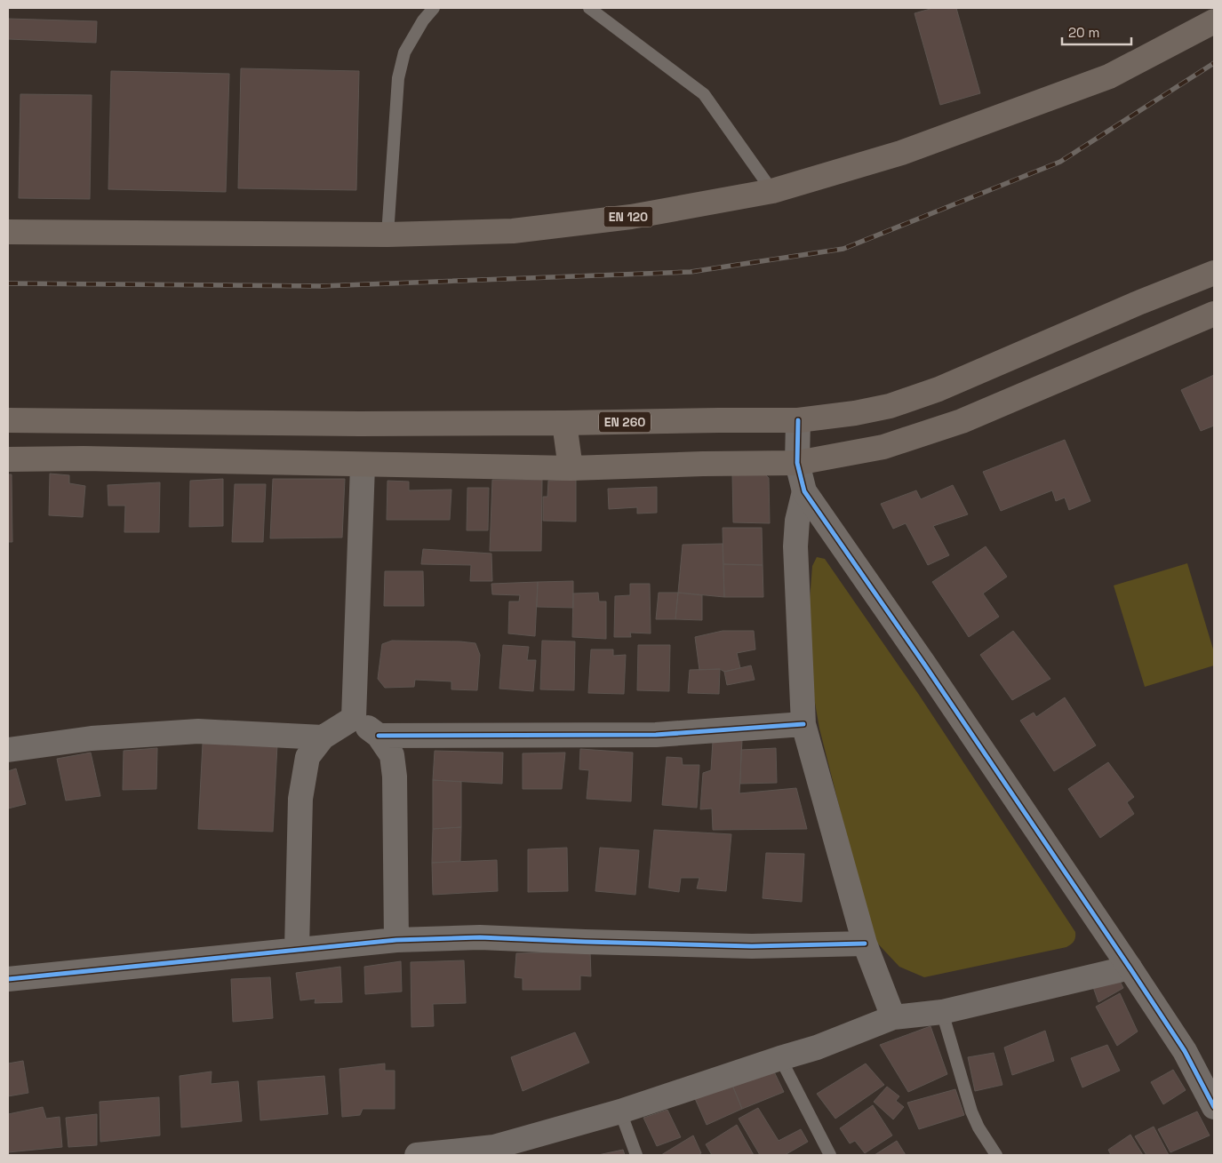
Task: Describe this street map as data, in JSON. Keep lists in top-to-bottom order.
{
  "streets": {
    "main road": ["EN 120", "EN 260"]
  },
  "scale_bar": "20 m"
}
